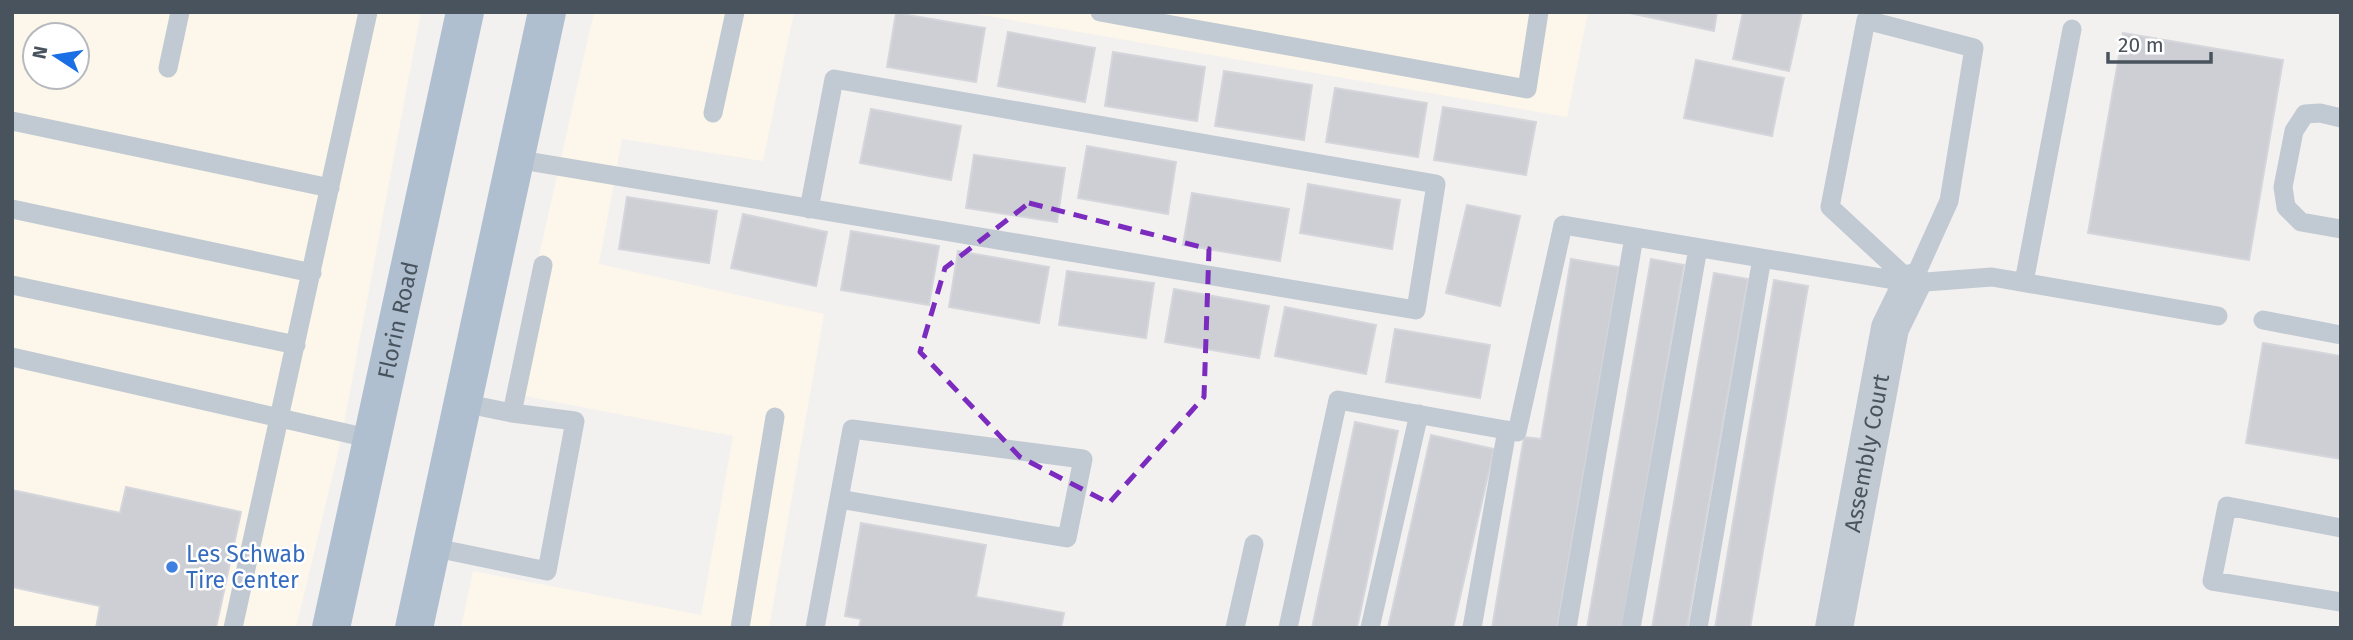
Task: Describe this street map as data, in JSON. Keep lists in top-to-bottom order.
{
  "streets": {
    "main road": ["Florin Road"],
    "street": ["Assembly Court"]
  },
  "places": ["Les Schwab Tire Center"],
  "scale_bar": "20 m",
  "north": "left"
}
